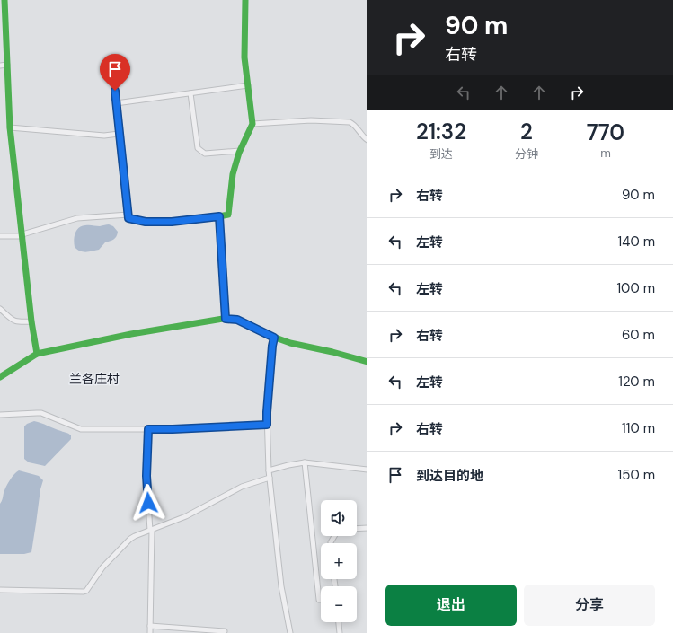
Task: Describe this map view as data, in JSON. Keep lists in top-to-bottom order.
{
  "districts": ["兰各庄村"],
  "page": {
    "turn": ["90 m", "右转"],
    "eta": [
      "21:32",
      "到达",
      "2",
      "分钟",
      "770",
      "m"
    ],
    "list": [
      {
        "name": "右转",
        "value": "90 m"
      },
      {
        "name": "左转",
        "value": "140 m"
      },
      {
        "name": "左转",
        "value": "100 m"
      },
      {
        "name": "右转",
        "value": "60 m"
      },
      {
        "name": "左转",
        "value": "120 m"
      },
      {
        "name": "右转",
        "value": "110 m"
      },
      {
        "name": "到达目的地",
        "value": "150 m"
      }
    ],
    "map_buttons": ["+", "−"],
    "buttons": ["退出", "分享"]
  }
}
